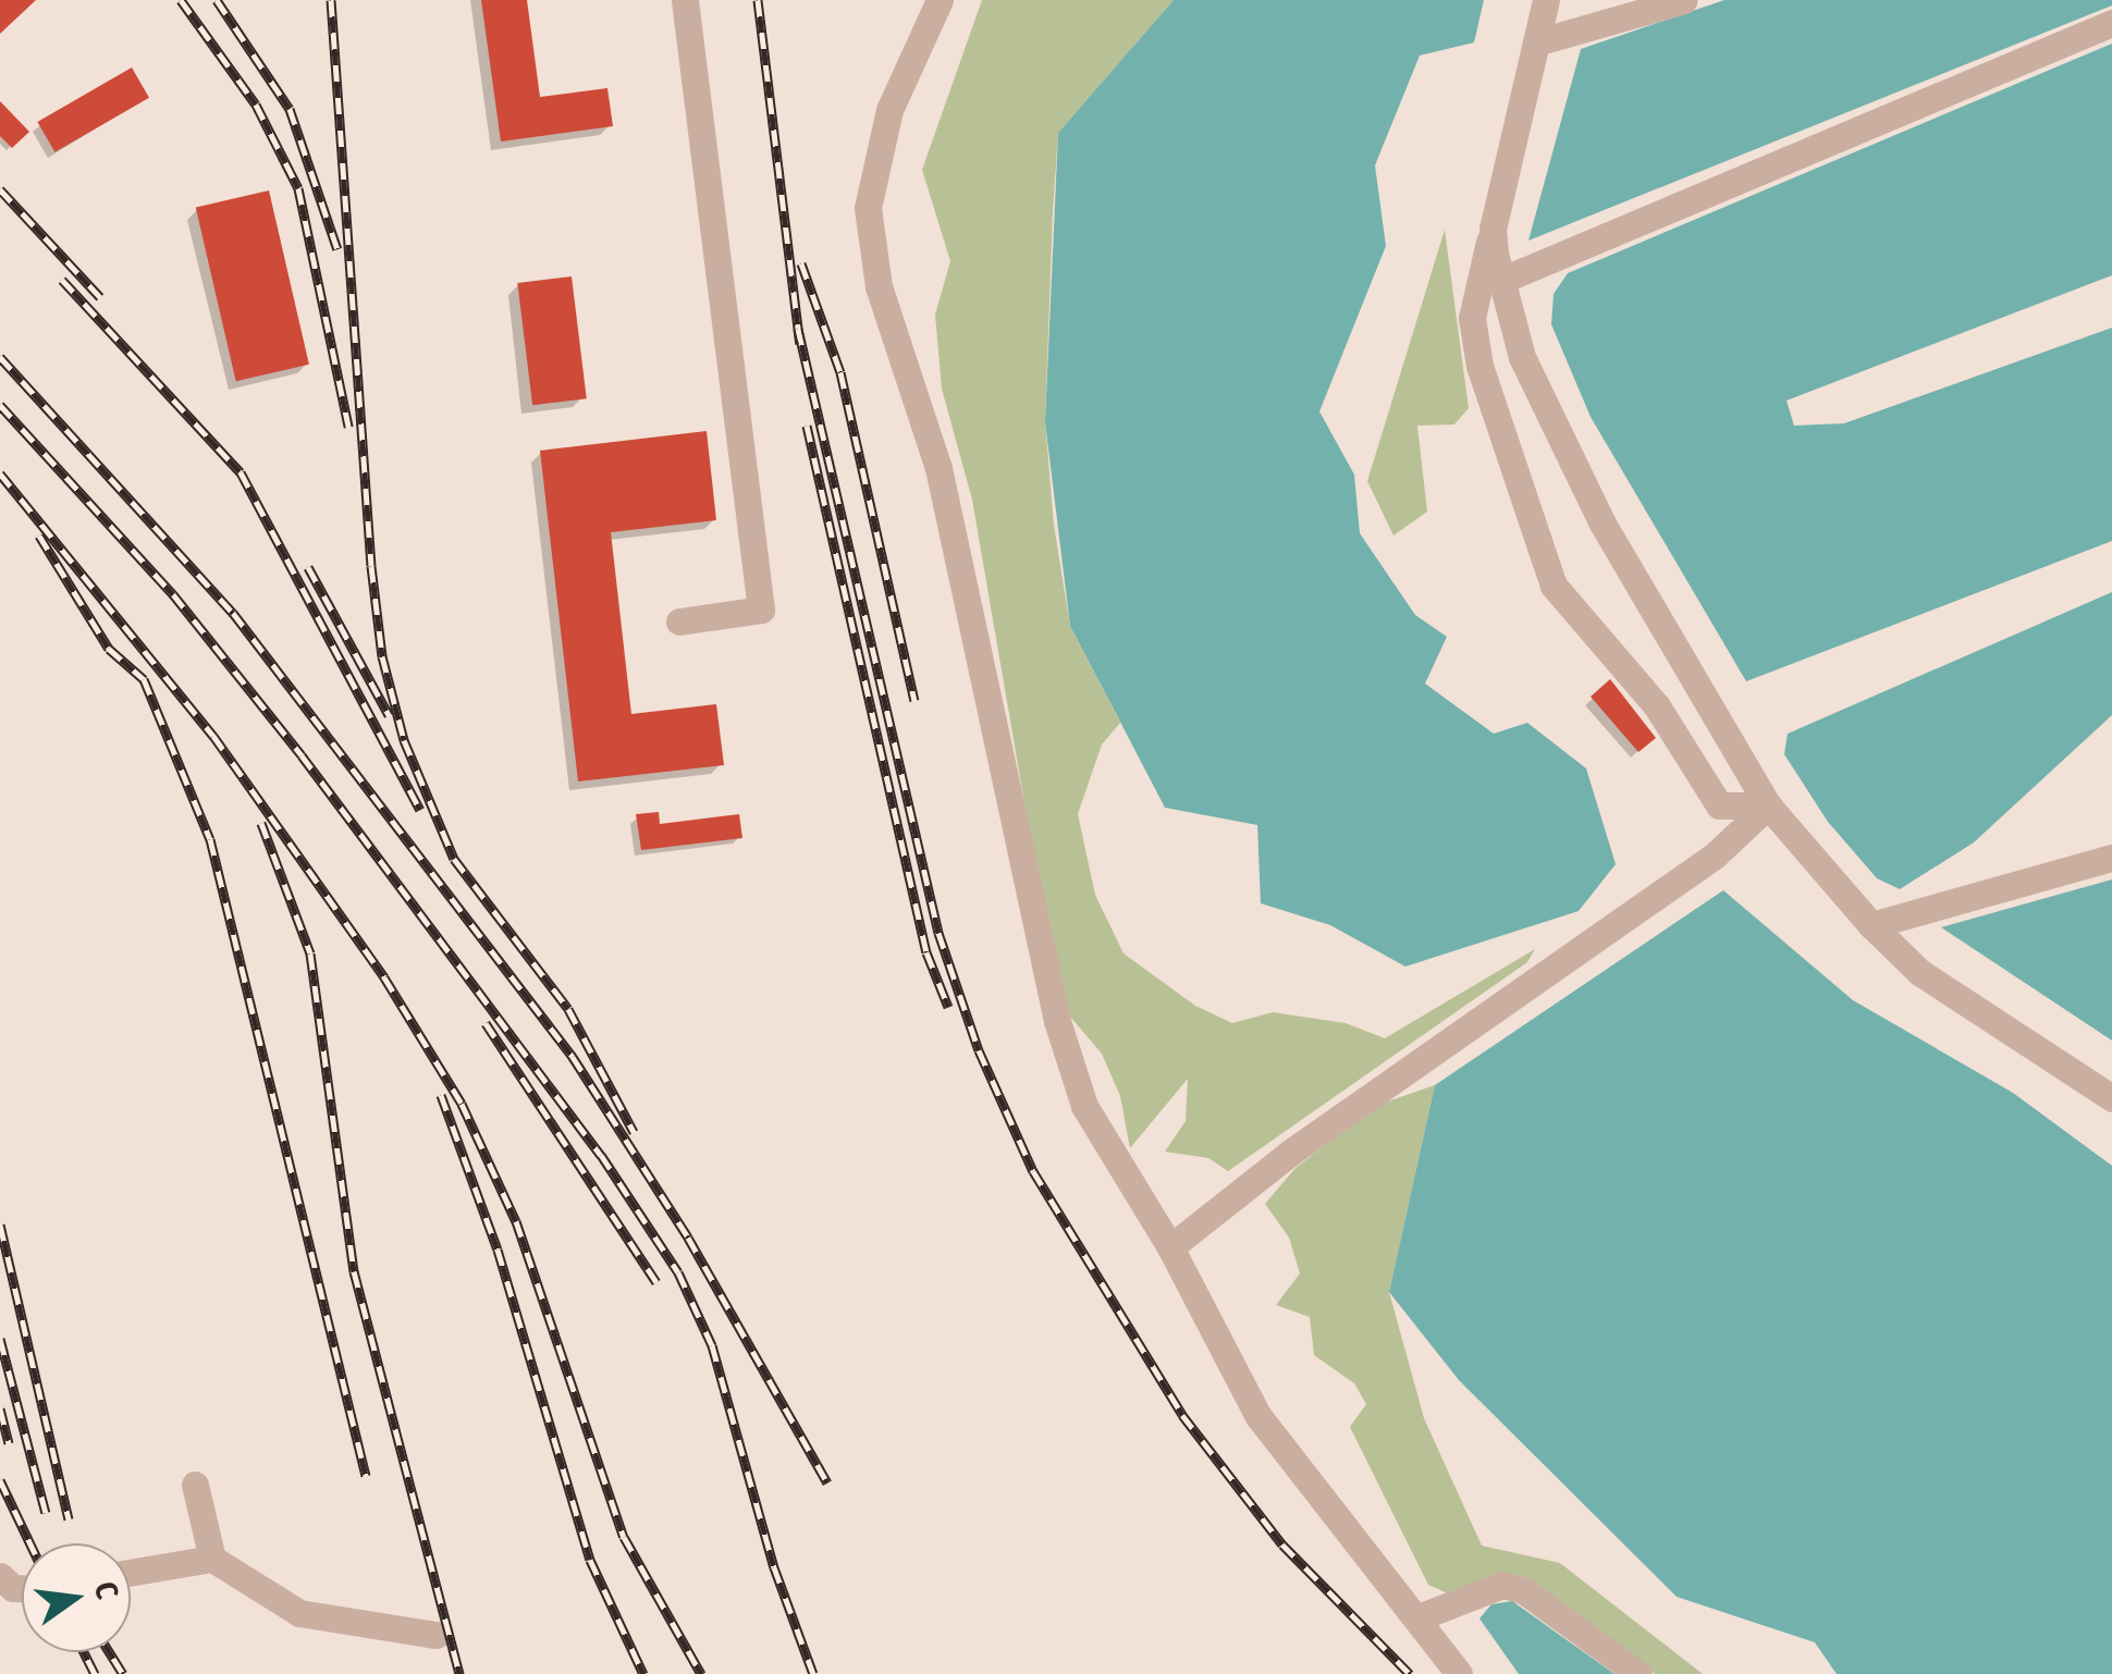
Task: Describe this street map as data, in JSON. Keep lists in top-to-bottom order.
{
  "north": "right"
}
